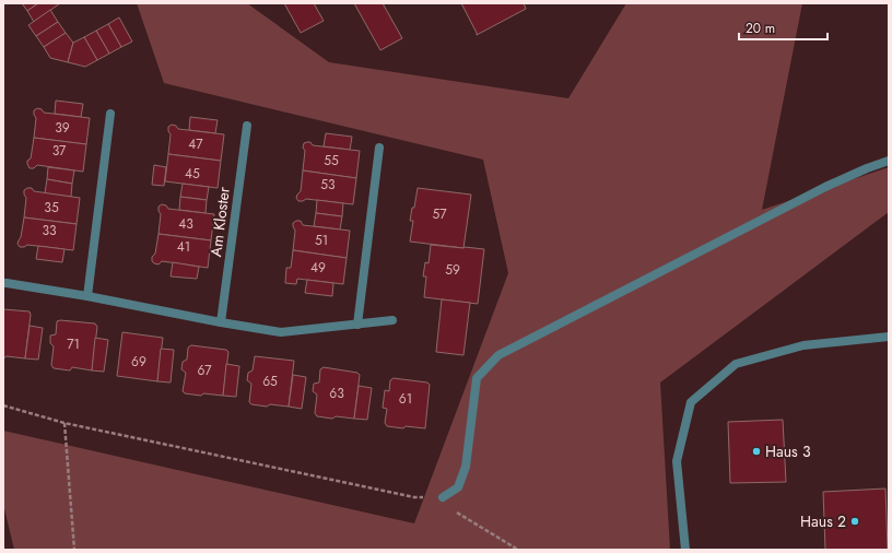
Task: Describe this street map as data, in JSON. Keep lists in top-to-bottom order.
{
  "streets": {
    "street": ["Am Kloster"]
  },
  "places": ["Haus 3", "Haus 2"],
  "house_numbers": [
    "39",
    "47",
    "37",
    "55",
    "45",
    "53",
    "35",
    "57",
    "43",
    "33",
    "51",
    "41",
    "49",
    "59",
    "71",
    "69",
    "67",
    "65",
    "63",
    "61"
  ],
  "scale_bar": "20 m"
}
